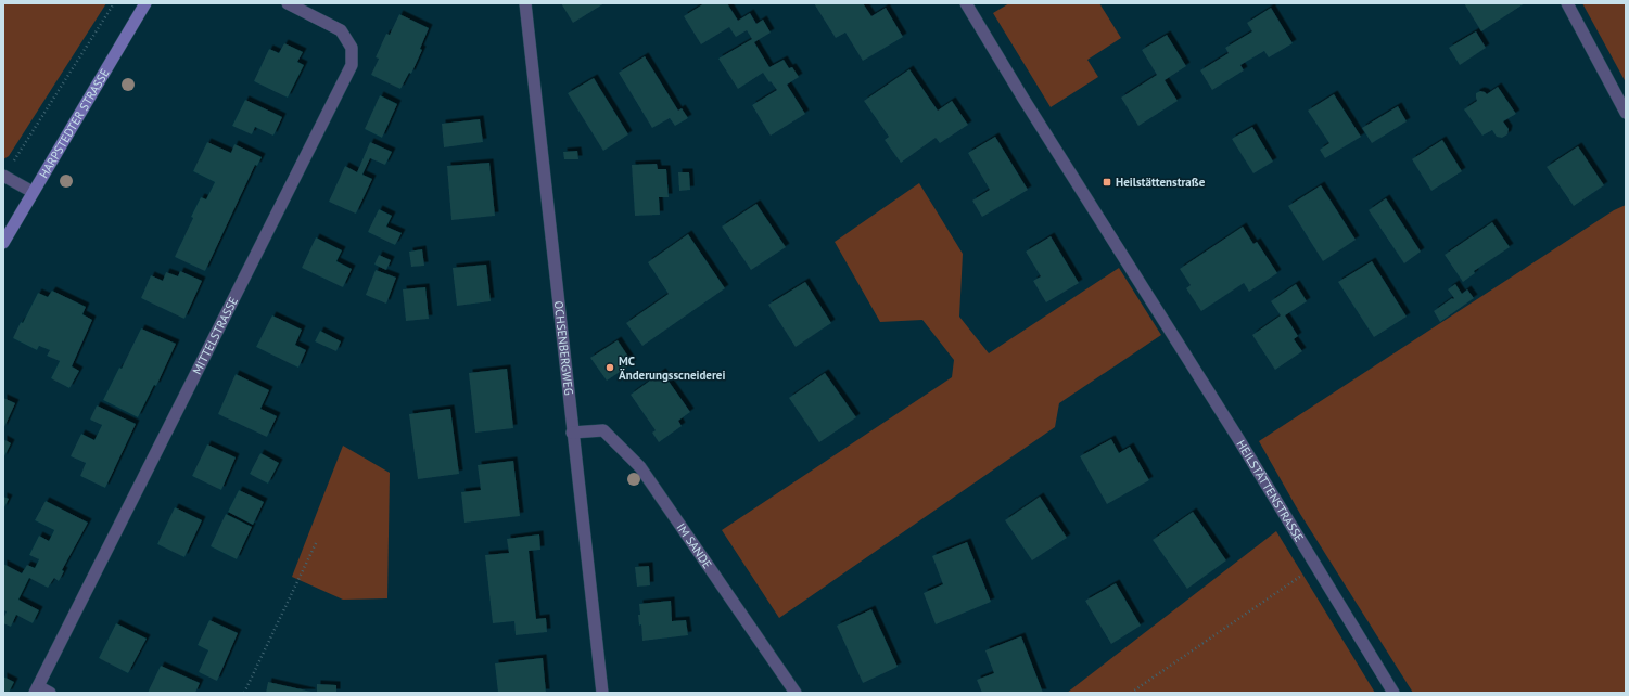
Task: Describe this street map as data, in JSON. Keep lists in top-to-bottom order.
{
  "streets": {
    "main road": ["HARPSTEDTER STRASSE"],
    "street": [
      "MITTELSTRASSE",
      "OCHSENBERGWEG",
      "HEILSTÄTTENSTRASSE",
      "IM SANDE"
    ]
  },
  "crossings": [
    ["OCHSENBERGWEG", "IM SANDE"]
  ],
  "places": {
    "transit": ["Heilstättenstraße"],
    "other": ["MC Änderungsscneiderei"]
  }
}
